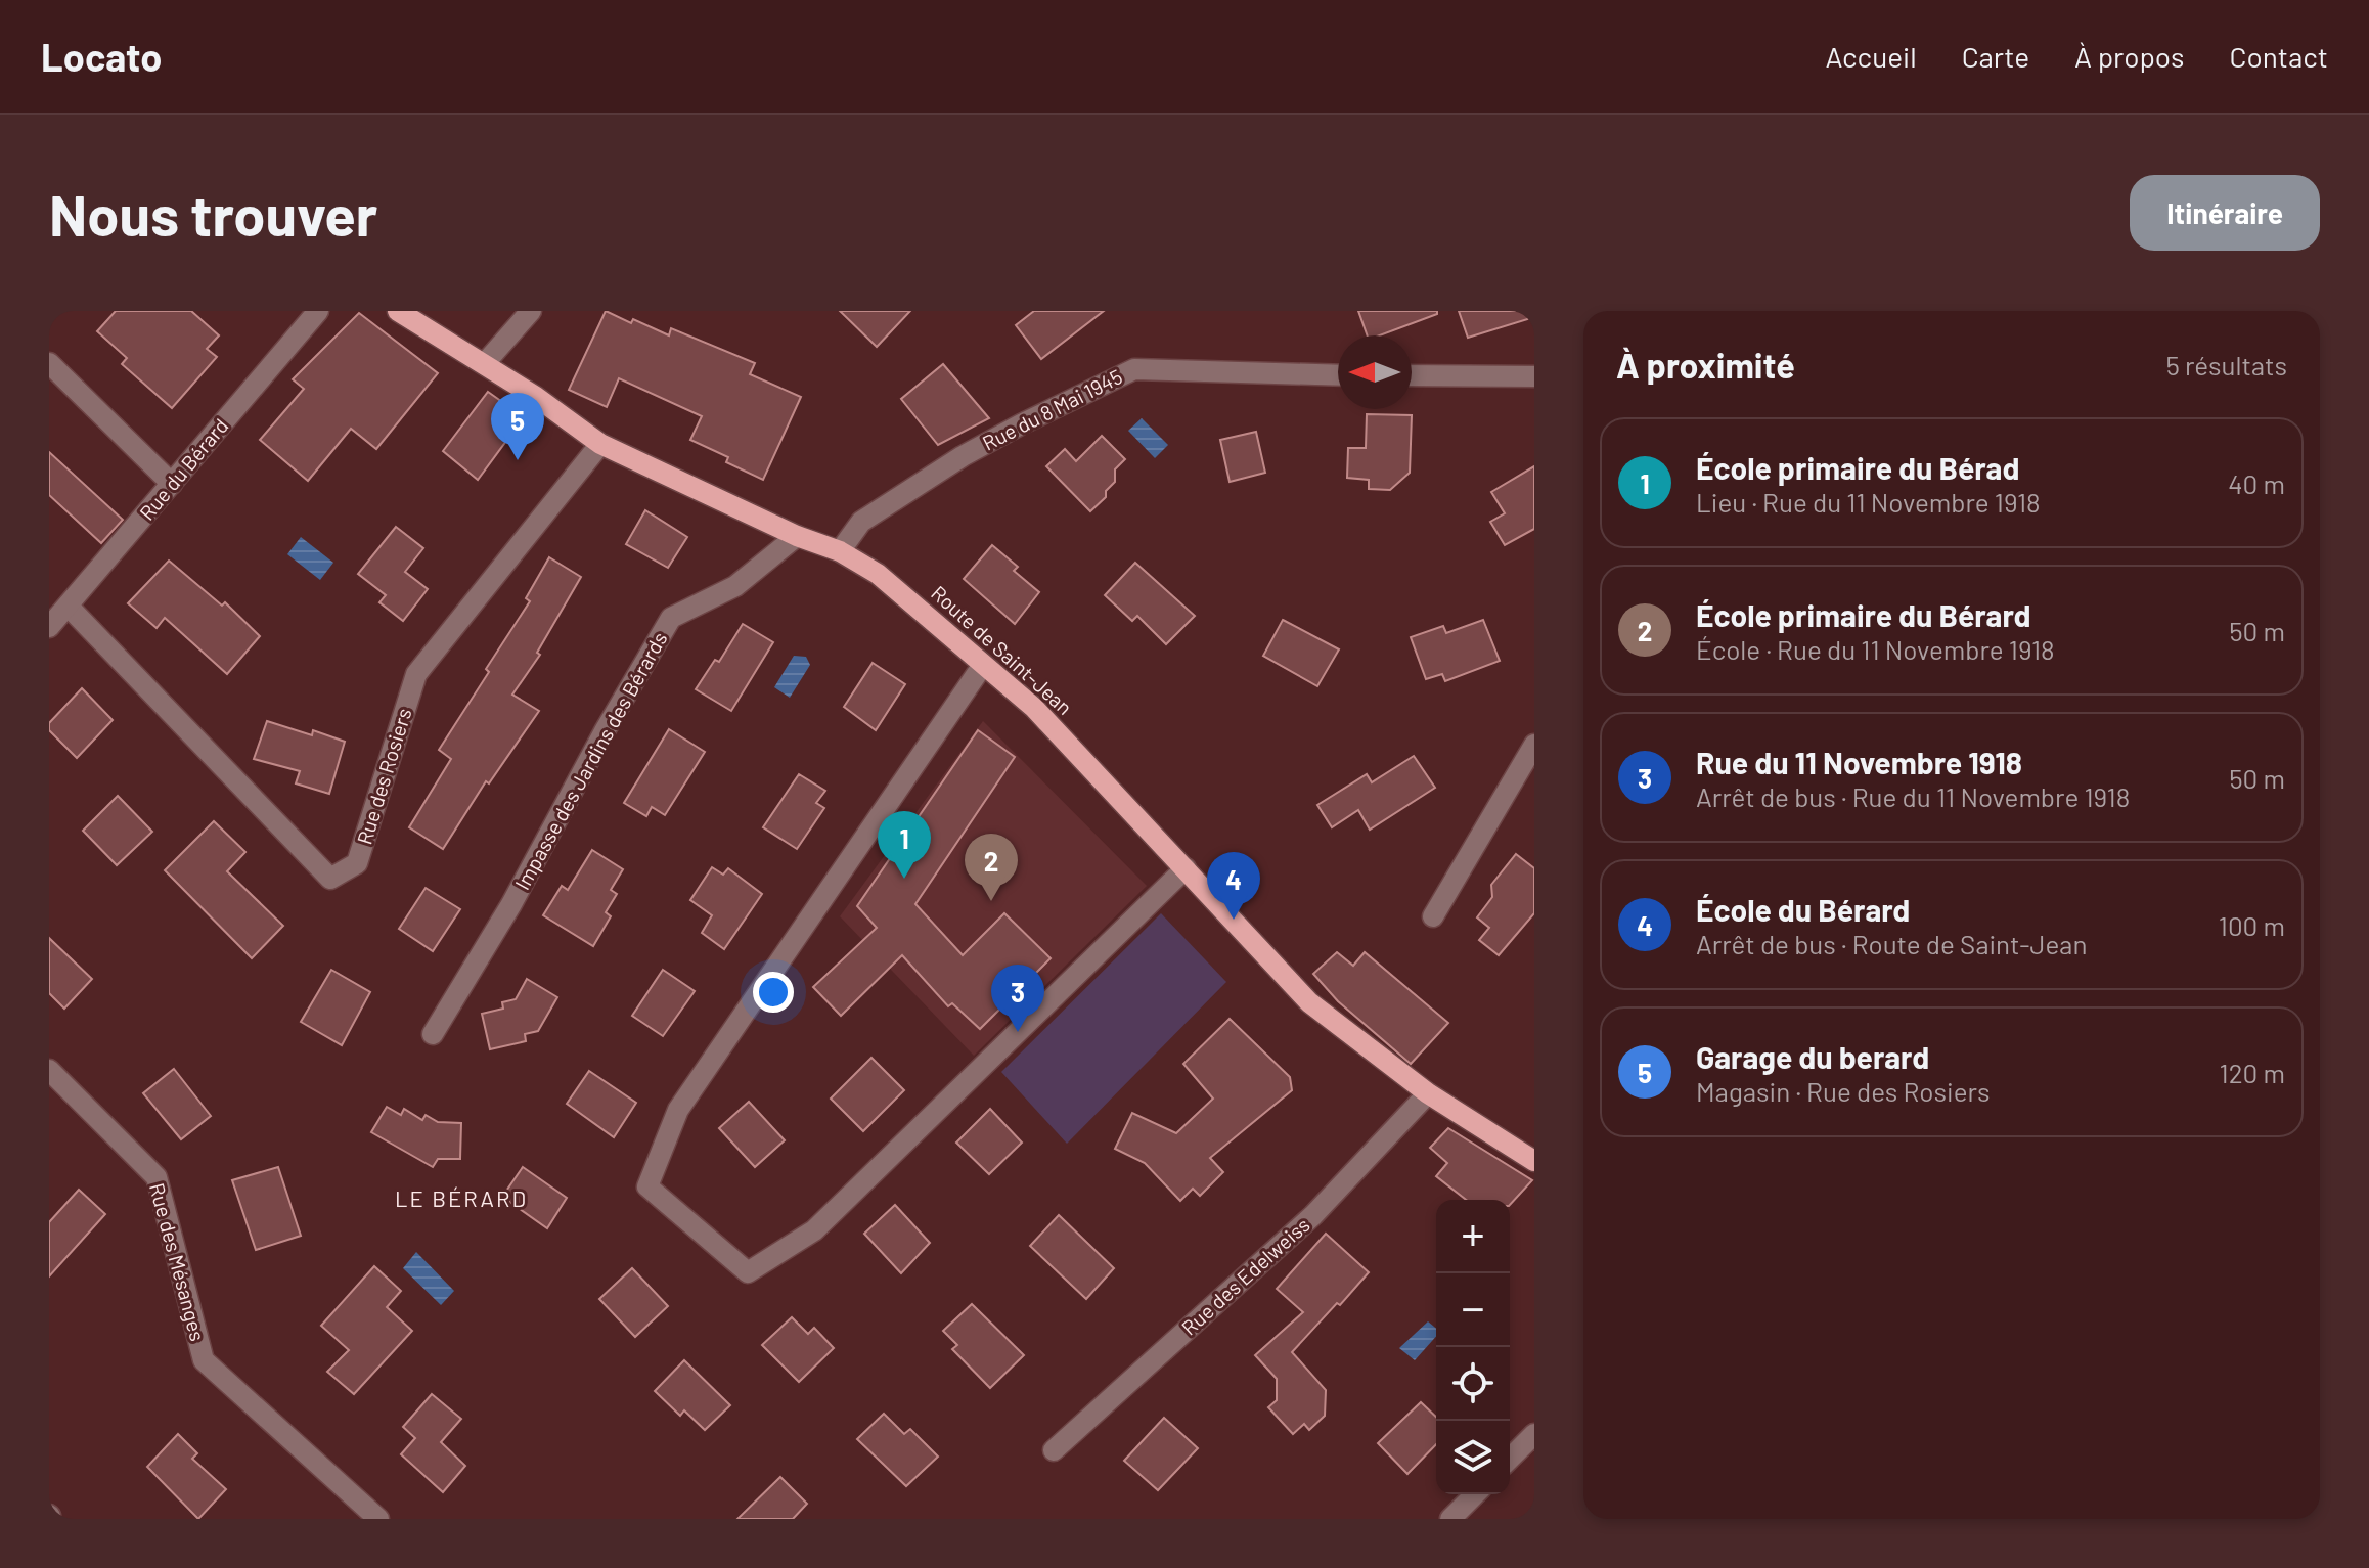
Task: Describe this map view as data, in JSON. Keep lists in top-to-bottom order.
{
  "streets": {
    "main road": ["Route de Saint-Jean"],
    "street": [
      "Rue du 8 Mai 1945",
      "Rue du Bérard",
      "Impasse des Jardins des Bérards",
      "Rue des Rosiers",
      "Rue des Mésanges",
      "Rue des Edelweiss"
    ]
  },
  "crossings": [
    ["Rue du 8 Mai 1945", "Route de Saint-Jean"],
    ["Rue du Bérard", "Rue des Rosiers"],
    ["Route de Saint-Jean", "Impasse des Jardins des Bérards"],
    ["Route de Saint-Jean", "Rue des Rosiers"],
    ["Route de Saint-Jean", "Rue des Edelweiss"]
  ],
  "districts": ["LE BÉRARD"],
  "north": "left",
  "page": {
    "header": "Locato",
    "nav": [
      "Accueil",
      "Carte",
      "À propos",
      "Contact"
    ],
    "buttons": "Itinéraire",
    "title": "Nous trouver",
    "heading": ["À proximité", "5 résultats"],
    "pins": [
      "5",
      "1",
      "2",
      "4",
      "3"
    ],
    "list": [
      {
        "mark": "1",
        "name": "École primaire du Bérad",
        "note": "Lieu · Rue du 11 Novembre 1918",
        "value": "40 m"
      },
      {
        "mark": "2",
        "name": "École primaire du Bérard",
        "note": "École · Rue du 11 Novembre 1918",
        "value": "50 m"
      },
      {
        "mark": "3",
        "name": "Rue du 11 Novembre 1918",
        "note": "Arrêt de bus · Rue du 11 Novembre 1918",
        "value": "50 m"
      },
      {
        "mark": "4",
        "name": "École du Bérard",
        "note": "Arrêt de bus · Route de Saint-Jean",
        "value": "100 m"
      },
      {
        "mark": "5",
        "name": "Garage du berard",
        "note": "Magasin · Rue des Rosiers",
        "value": "120 m"
      }
    ],
    "map_buttons": ["+", "−"]
  }
}
